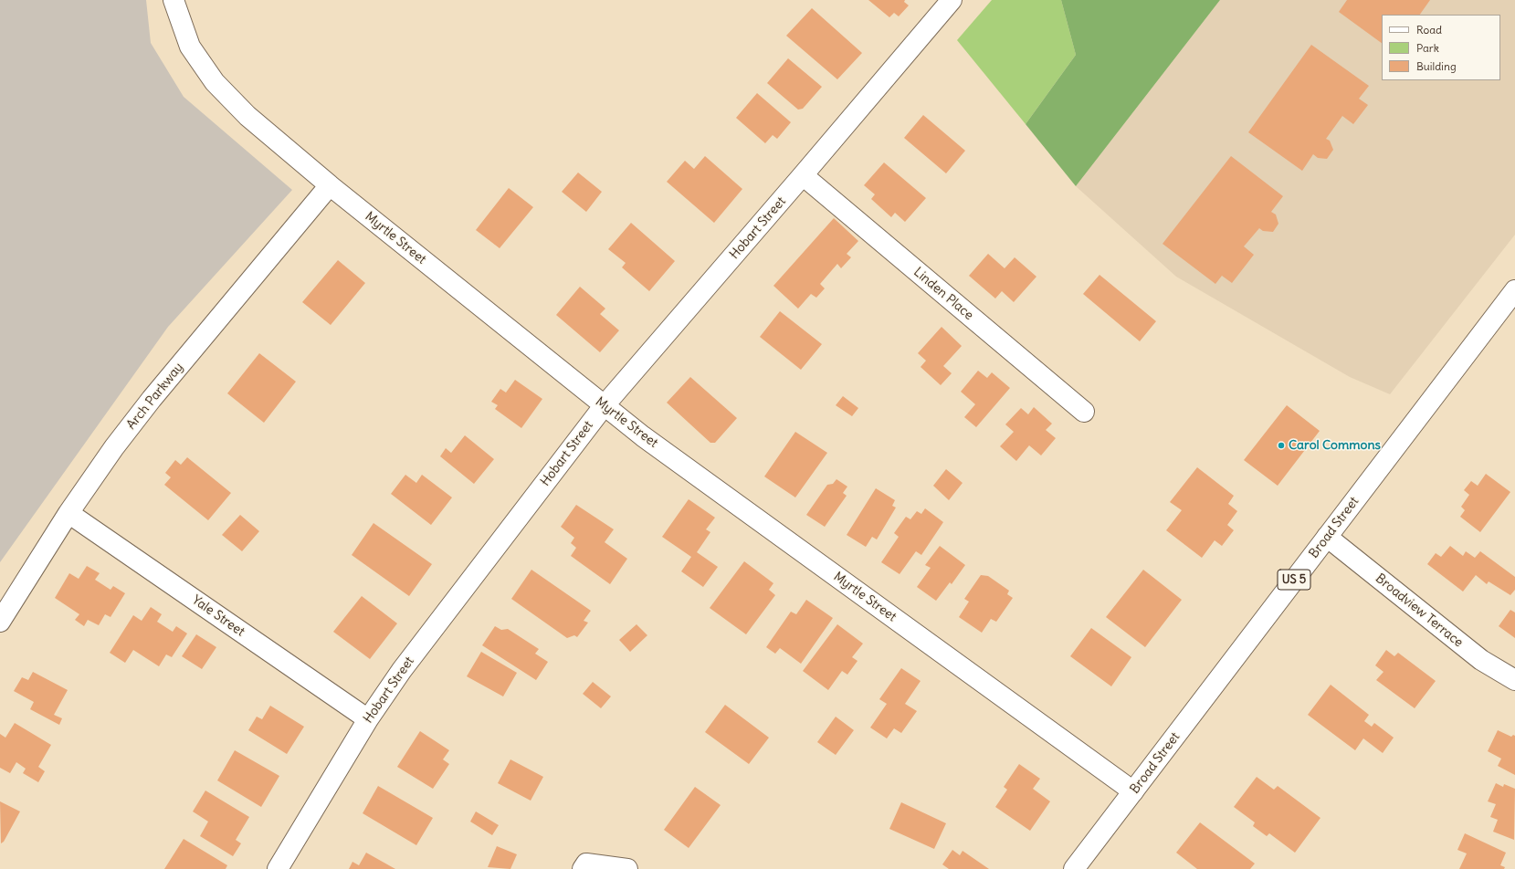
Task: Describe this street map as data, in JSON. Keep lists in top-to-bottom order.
{
  "streets": {
    "street": [
      "Hobart Street",
      "Myrtle Street",
      "Linden Place",
      "Arch Parkway",
      "Broad Street",
      "US 5",
      "Broadview Terrace",
      "Yale Street"
    ]
  },
  "crossings": [
    ["Hobart Street", "Myrtle Street"],
    ["Hobart Street", "Linden Place"],
    ["Hobart Street", "Yale Street"],
    ["Myrtle Street", "Arch Parkway"],
    ["Myrtle Street", "Broad Street"],
    ["Arch Parkway", "Yale Street"],
    ["Broad Street", "Broadview Terrace"]
  ],
  "places": ["Carol Commons"],
  "legend": ["Road", "Park", "Building"]
}
